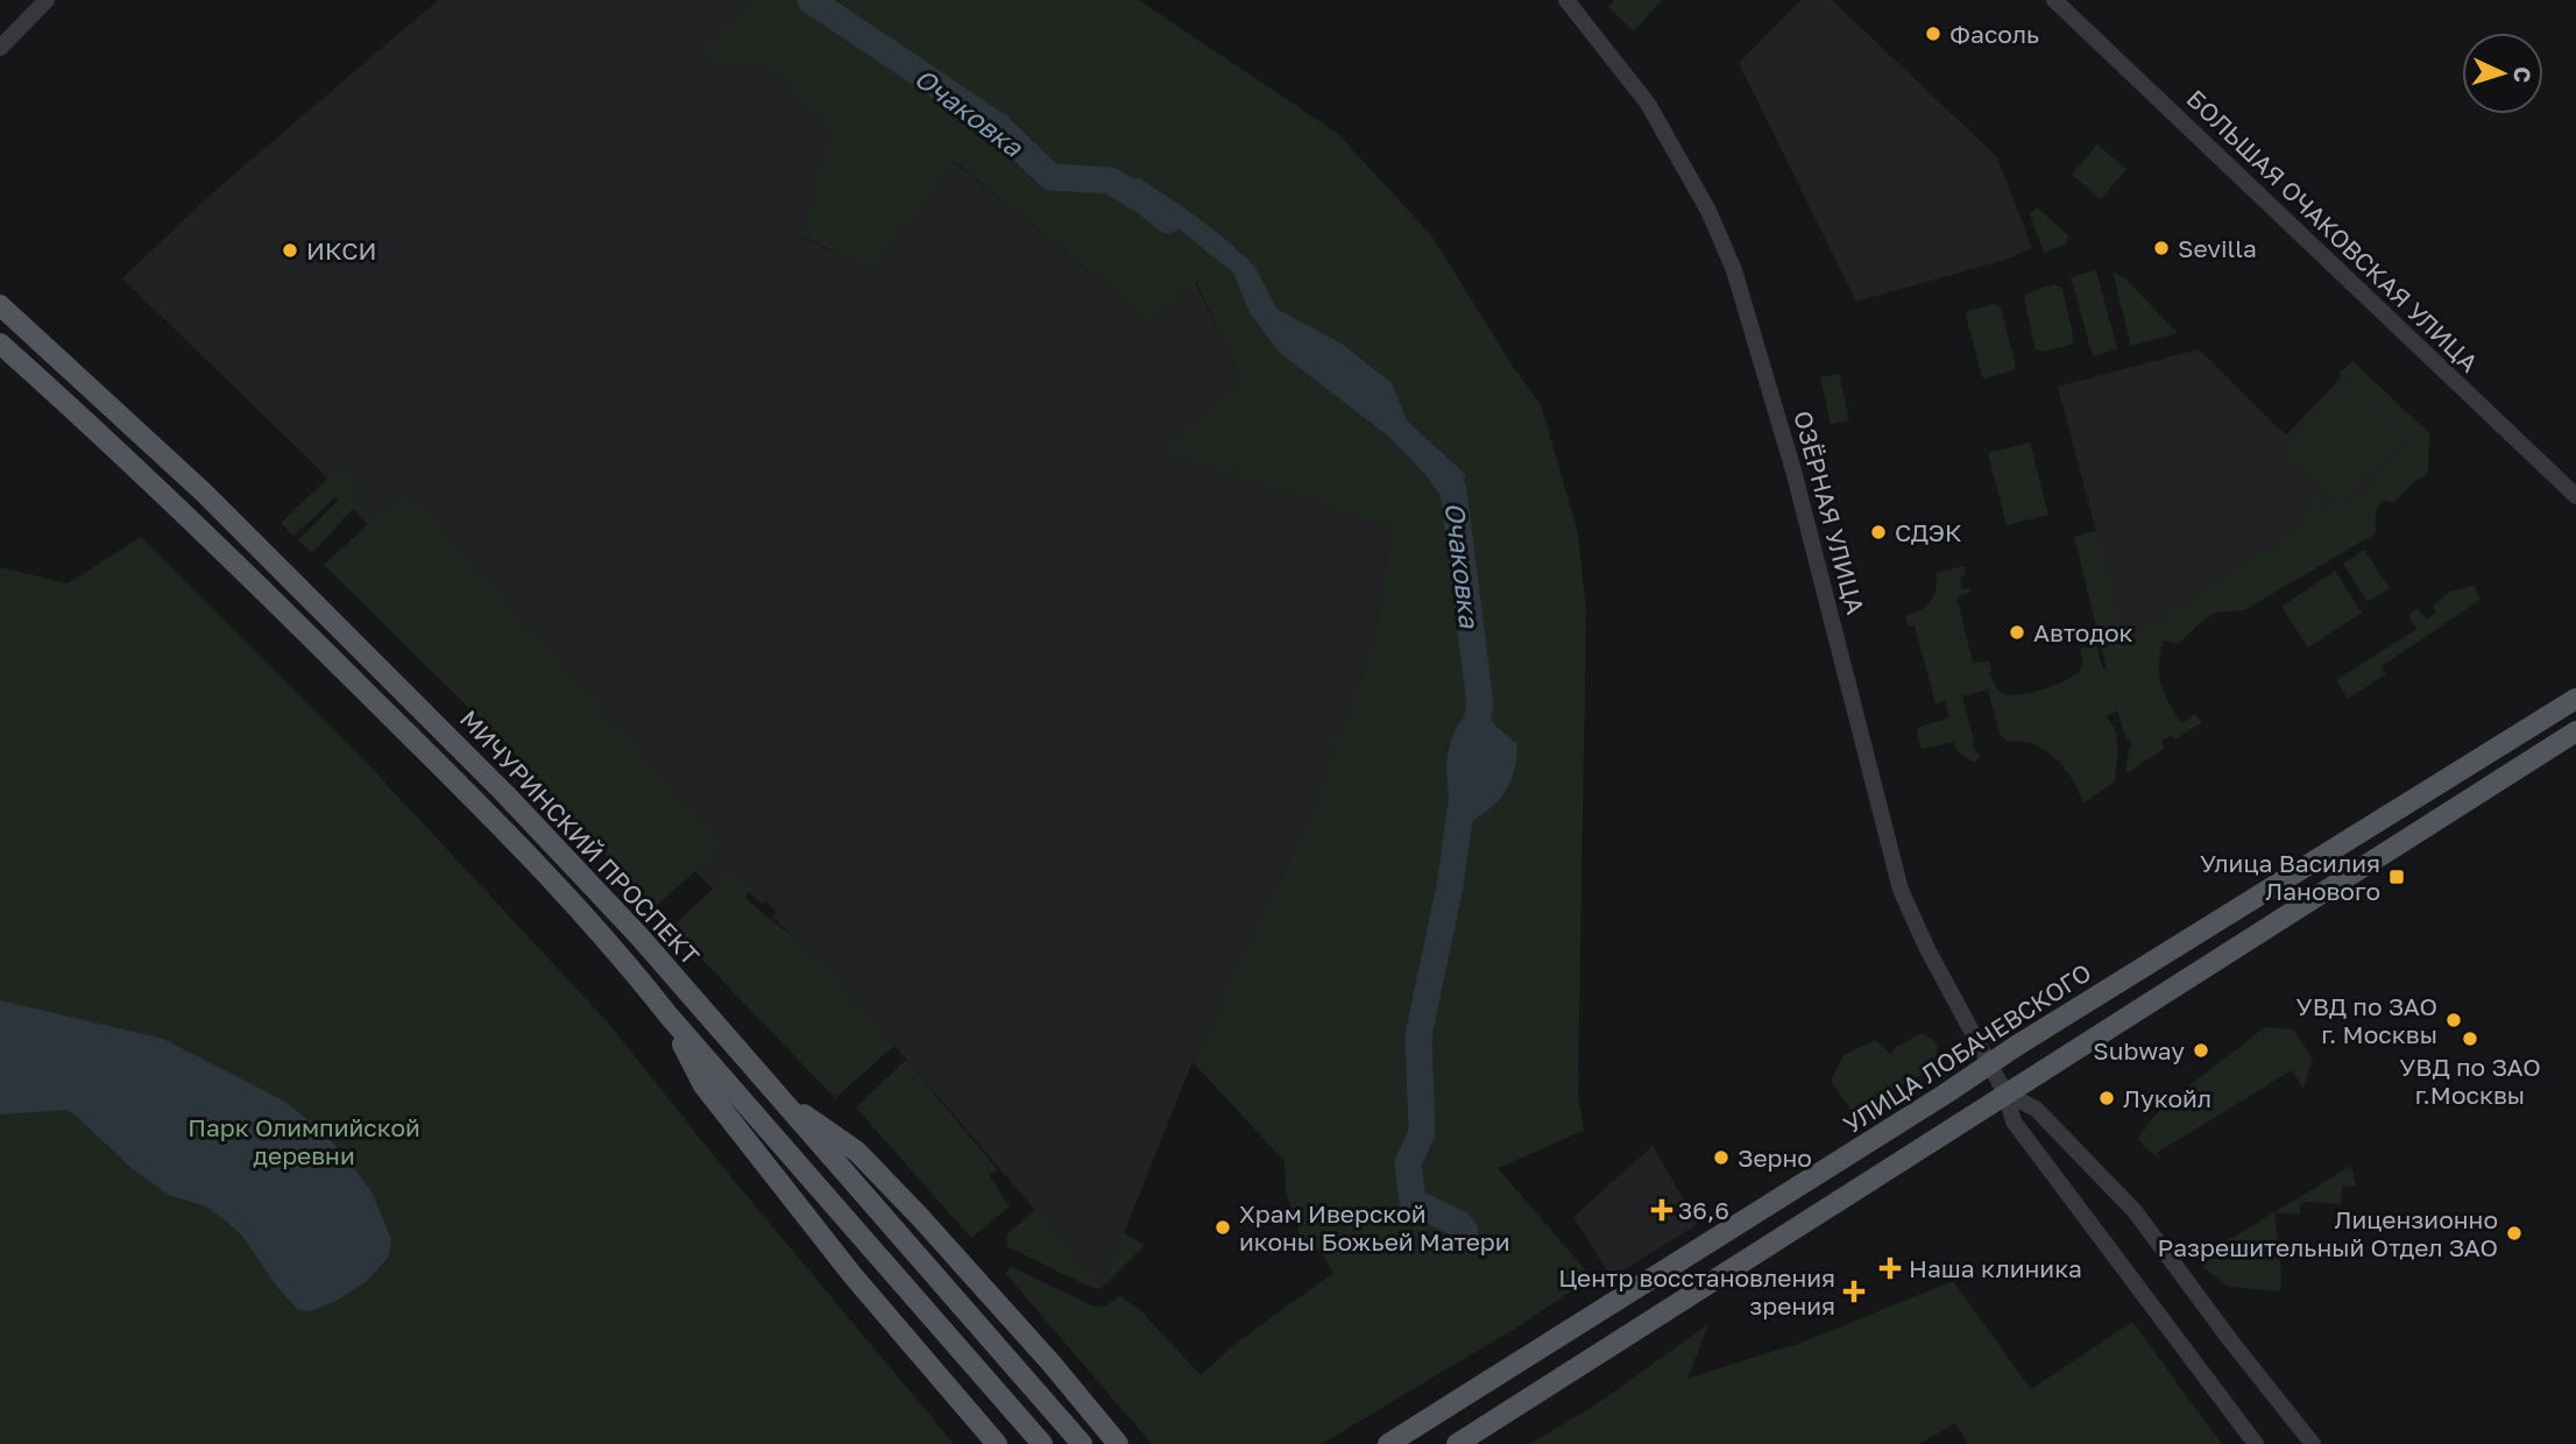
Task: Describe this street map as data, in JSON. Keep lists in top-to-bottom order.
{
  "streets": {
    "main road": ["МИЧУРИНСКИЙ ПРОСПЕКТ", "УЛИЦА ЛОБАЧЕВСКОГО"],
    "street": ["БОЛЬШАЯ ОЧАКОВСКАЯ УЛИЦА", "ОЗЁРНАЯ УЛИЦА"]
  },
  "crossings": [
    ["ОЗЁРНАЯ УЛИЦА", "УЛИЦА ЛОБАЧЕВСКОГО"]
  ],
  "water": ["Очаковка"],
  "parks": ["Парк Олимпийской деревни"],
  "places": {
    "other": [
      "Фасоль",
      "Sevilla",
      "ИКСИ",
      "СДЭК",
      "Автодок",
      "УВД по ЗАО г. Москвы",
      "УВД по ЗАО г.Москвы",
      "Subway",
      "Лукойл",
      "Зерно",
      "Храм Иверской иконы Божьей Матери",
      "Лицензионно Разрешительный Отдел ЗАО"
    ],
    "transit": ["Улица Василия Ланового"],
    "health": ["36,6", "Наша клиника", "Центр восстановления зрения"]
  },
  "north": "right"
}
